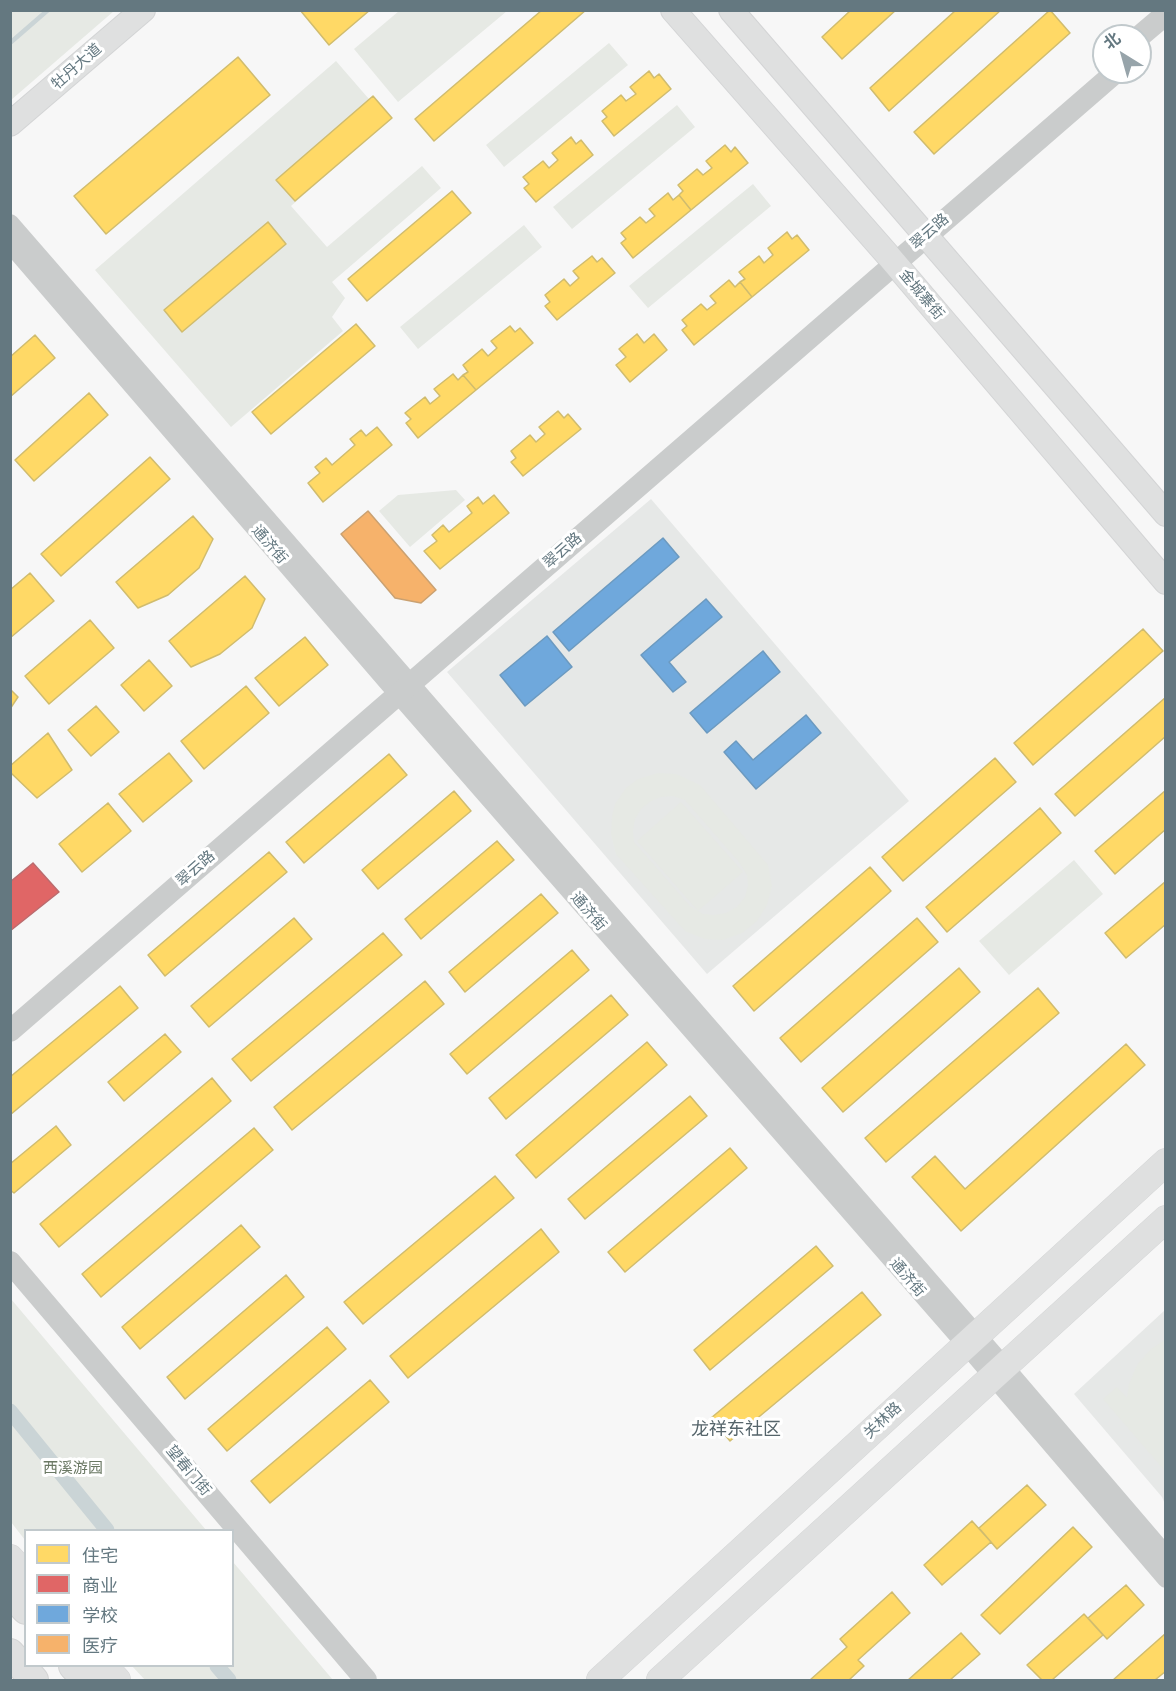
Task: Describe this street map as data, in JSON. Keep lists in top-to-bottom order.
{
  "streets": {
    "main road": ["牡丹大道", "金城寨街", "关林路"],
    "street": ["翠云路", "通济街", "望春门街"]
  },
  "crossings": [
    ["翠云路", "金城寨街"],
    ["翠云路", "通济街"],
    ["通济街", "关林路"]
  ],
  "districts": ["龙祥东社区"],
  "parks": ["西溪游园"],
  "legend": [
    "住宅",
    "商业",
    "学校",
    "医疗"
  ],
  "north": "top left"
}
